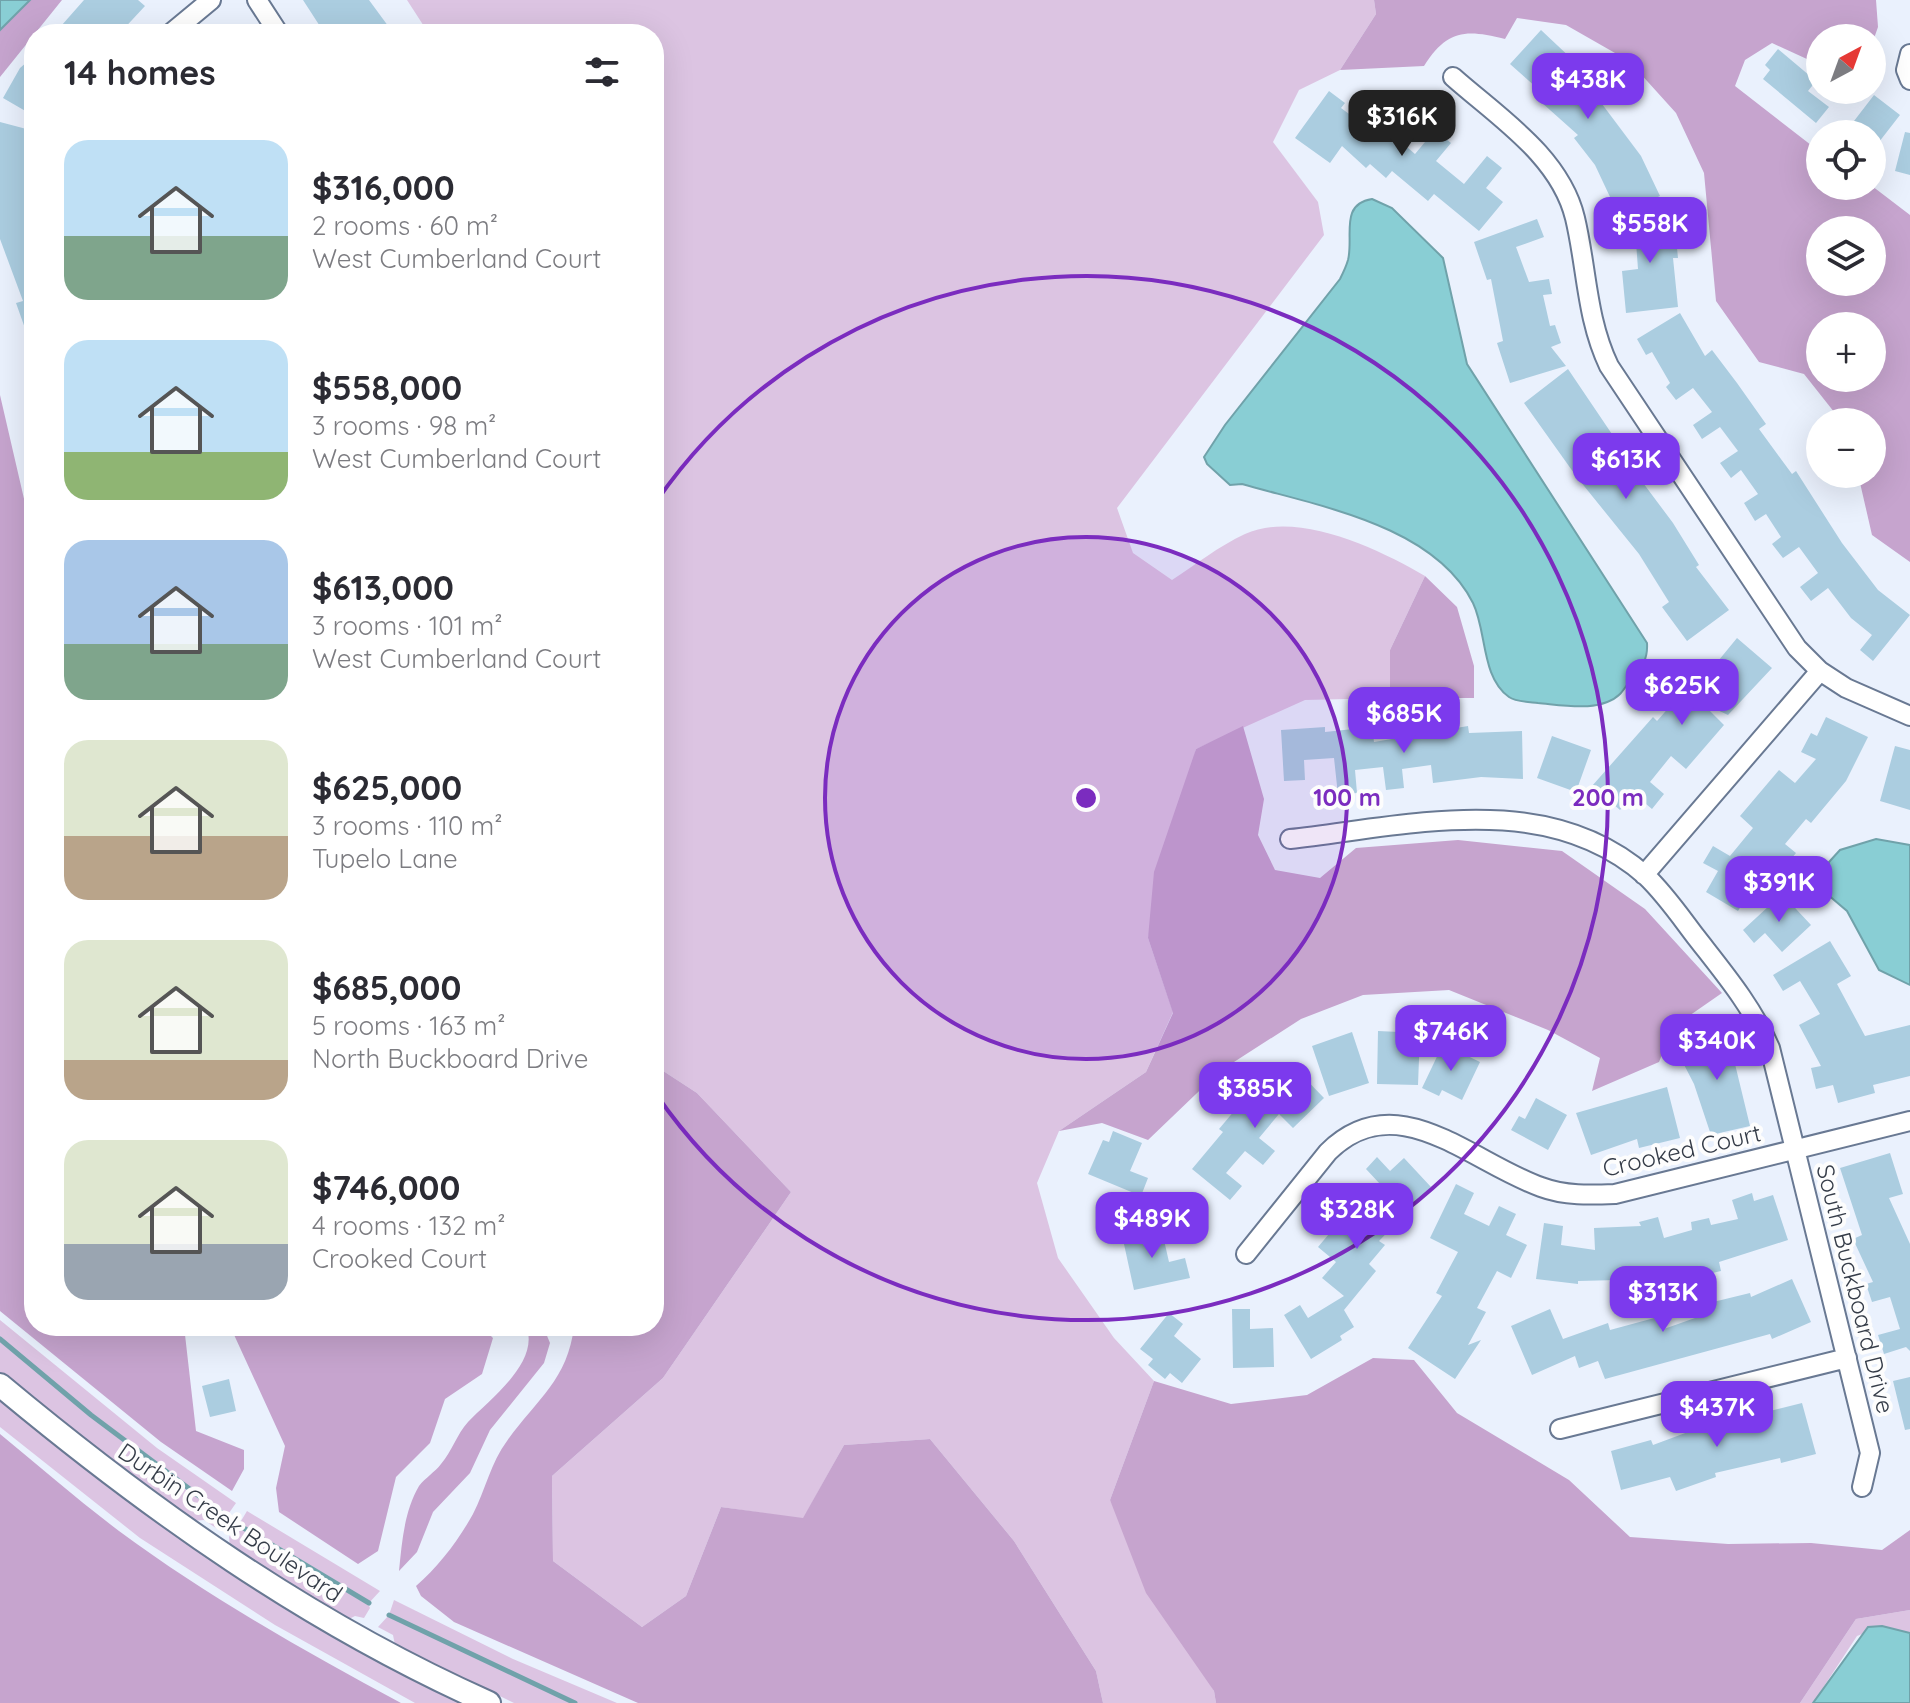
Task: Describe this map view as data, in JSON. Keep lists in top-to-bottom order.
{
  "streets": {
    "street": ["Crooked Court", "South Buckboard Drive", "Durbin Creek Boulevard"]
  },
  "crossings": [
    ["Crooked Court", "South Buckboard Drive"]
  ],
  "north": "top right",
  "page": {
    "map_buttons": ["+", "−"],
    "heading": "14 homes",
    "price": [
      "$438K",
      "$316K",
      "$558K",
      "$613K",
      "$625K",
      "$685K",
      "$391K",
      "$746K",
      "$340K",
      "$385K",
      "$328K",
      "$489K",
      "$313K",
      "$437K"
    ],
    "list": [
      {
        "name": "$316,000",
        "note": "2 rooms · 60 m² · West Cumberland Court"
      },
      {
        "name": "$558,000",
        "note": "3 rooms · 98 m² · West Cumberland Court"
      },
      {
        "name": "$613,000",
        "note": "3 rooms · 101 m² · West Cumberland Court"
      },
      {
        "name": "$625,000",
        "note": "3 rooms · 110 m² · Tupelo Lane"
      },
      {
        "name": "$685,000",
        "note": "5 rooms · 163 m² · North Buckboard Drive"
      },
      {
        "name": "$746,000",
        "note": "4 rooms · 132 m² · Crooked Court"
      }
    ]
  },
  "rings": ["100 m", "200 m"]
}
